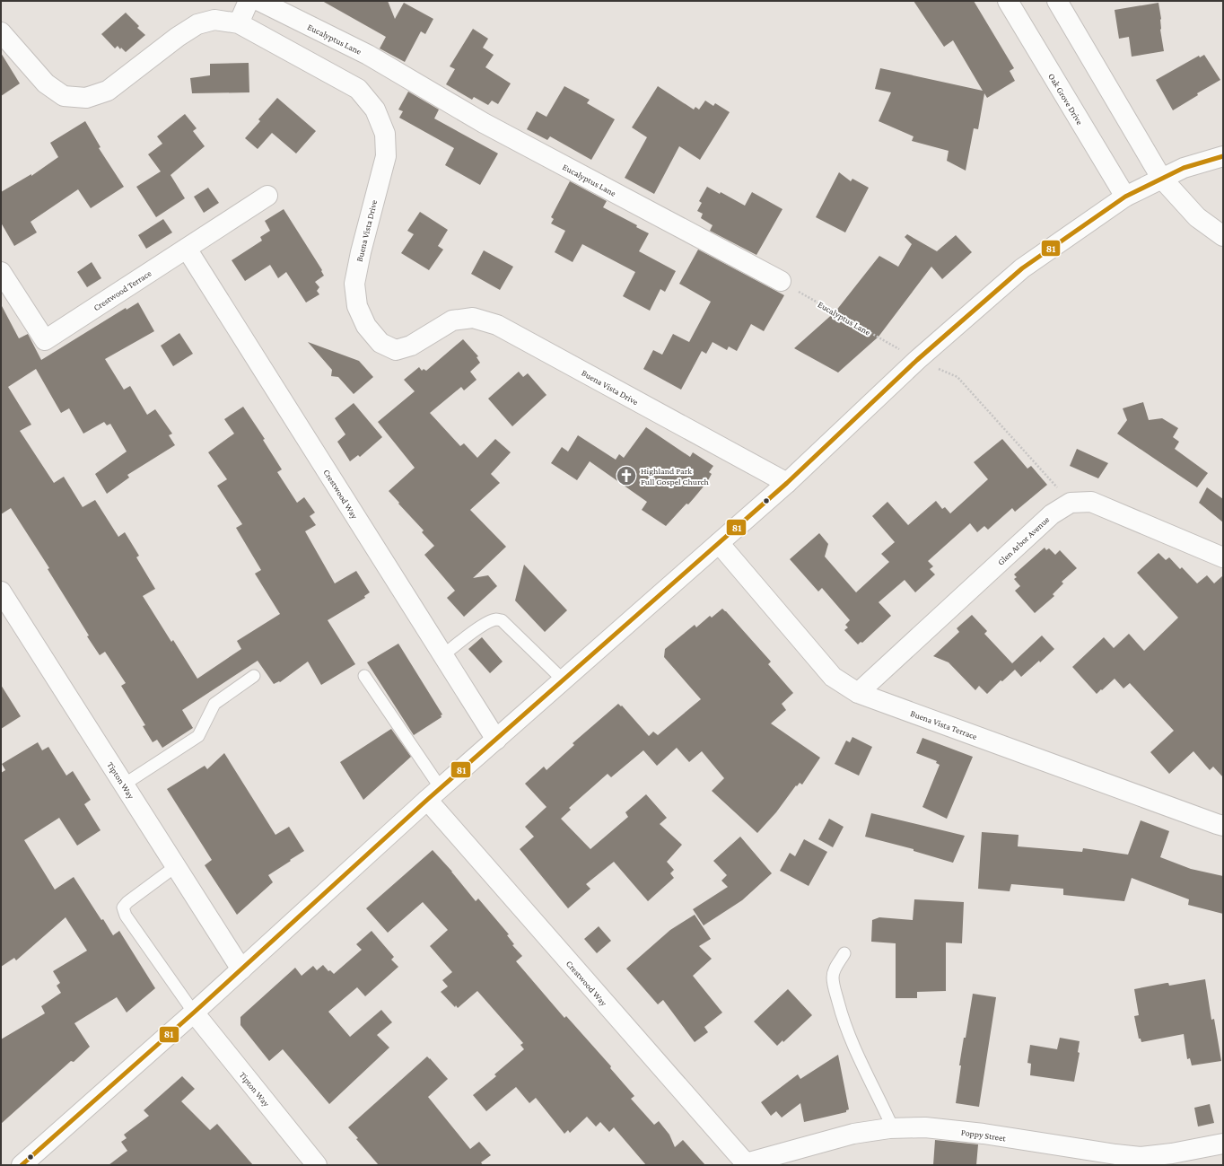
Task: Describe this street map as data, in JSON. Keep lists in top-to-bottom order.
{
  "streets": {
    "street": [
      "Eucalyptus Lane",
      "Oak Grove Drive",
      "Buena Vista Drive",
      "Crestwood Terrace",
      "Crestwood Way",
      "Glen Arbor Avenue",
      "Buena Vista Terrace",
      "Tipton Way",
      "Poppy Street"
    ]
  },
  "crossings": [
    ["Eucalyptus Lane", "Glen Arbor Avenue"],
    ["Crestwood Terrace", "Crestwood Way"],
    ["Crestwood Way", "Poppy Street"],
    ["Glen Arbor Avenue", "Buena Vista Terrace"]
  ],
  "places": {
    "church": ["Highland Park Full Gospel Church"]
  },
  "lines": ["transit line 81"]
}
